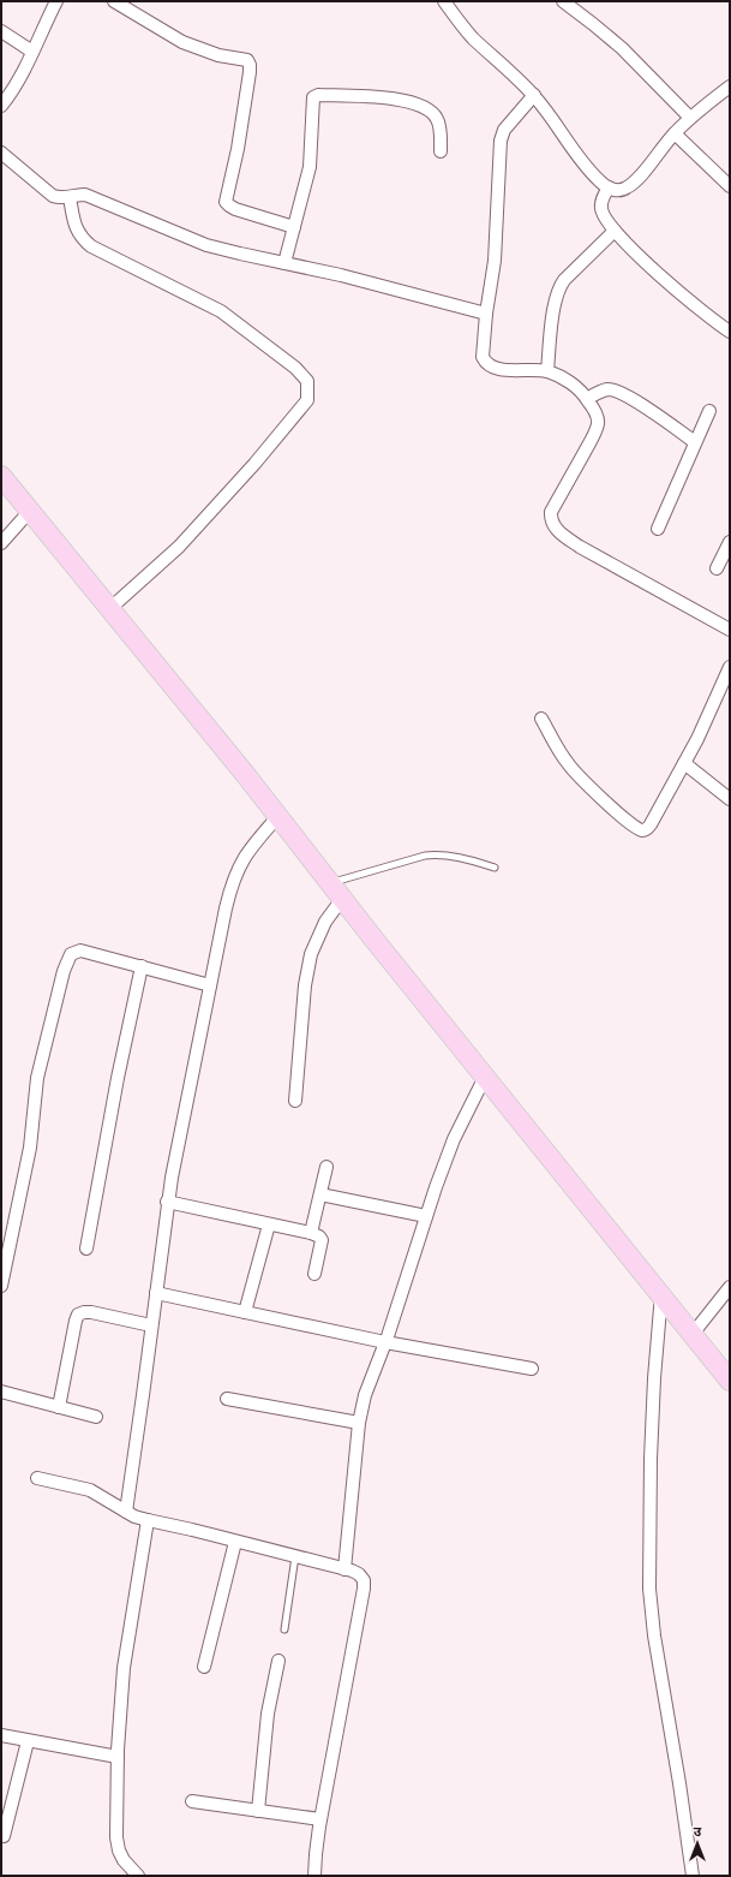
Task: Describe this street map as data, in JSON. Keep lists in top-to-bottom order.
{
  "north": "top"
}
